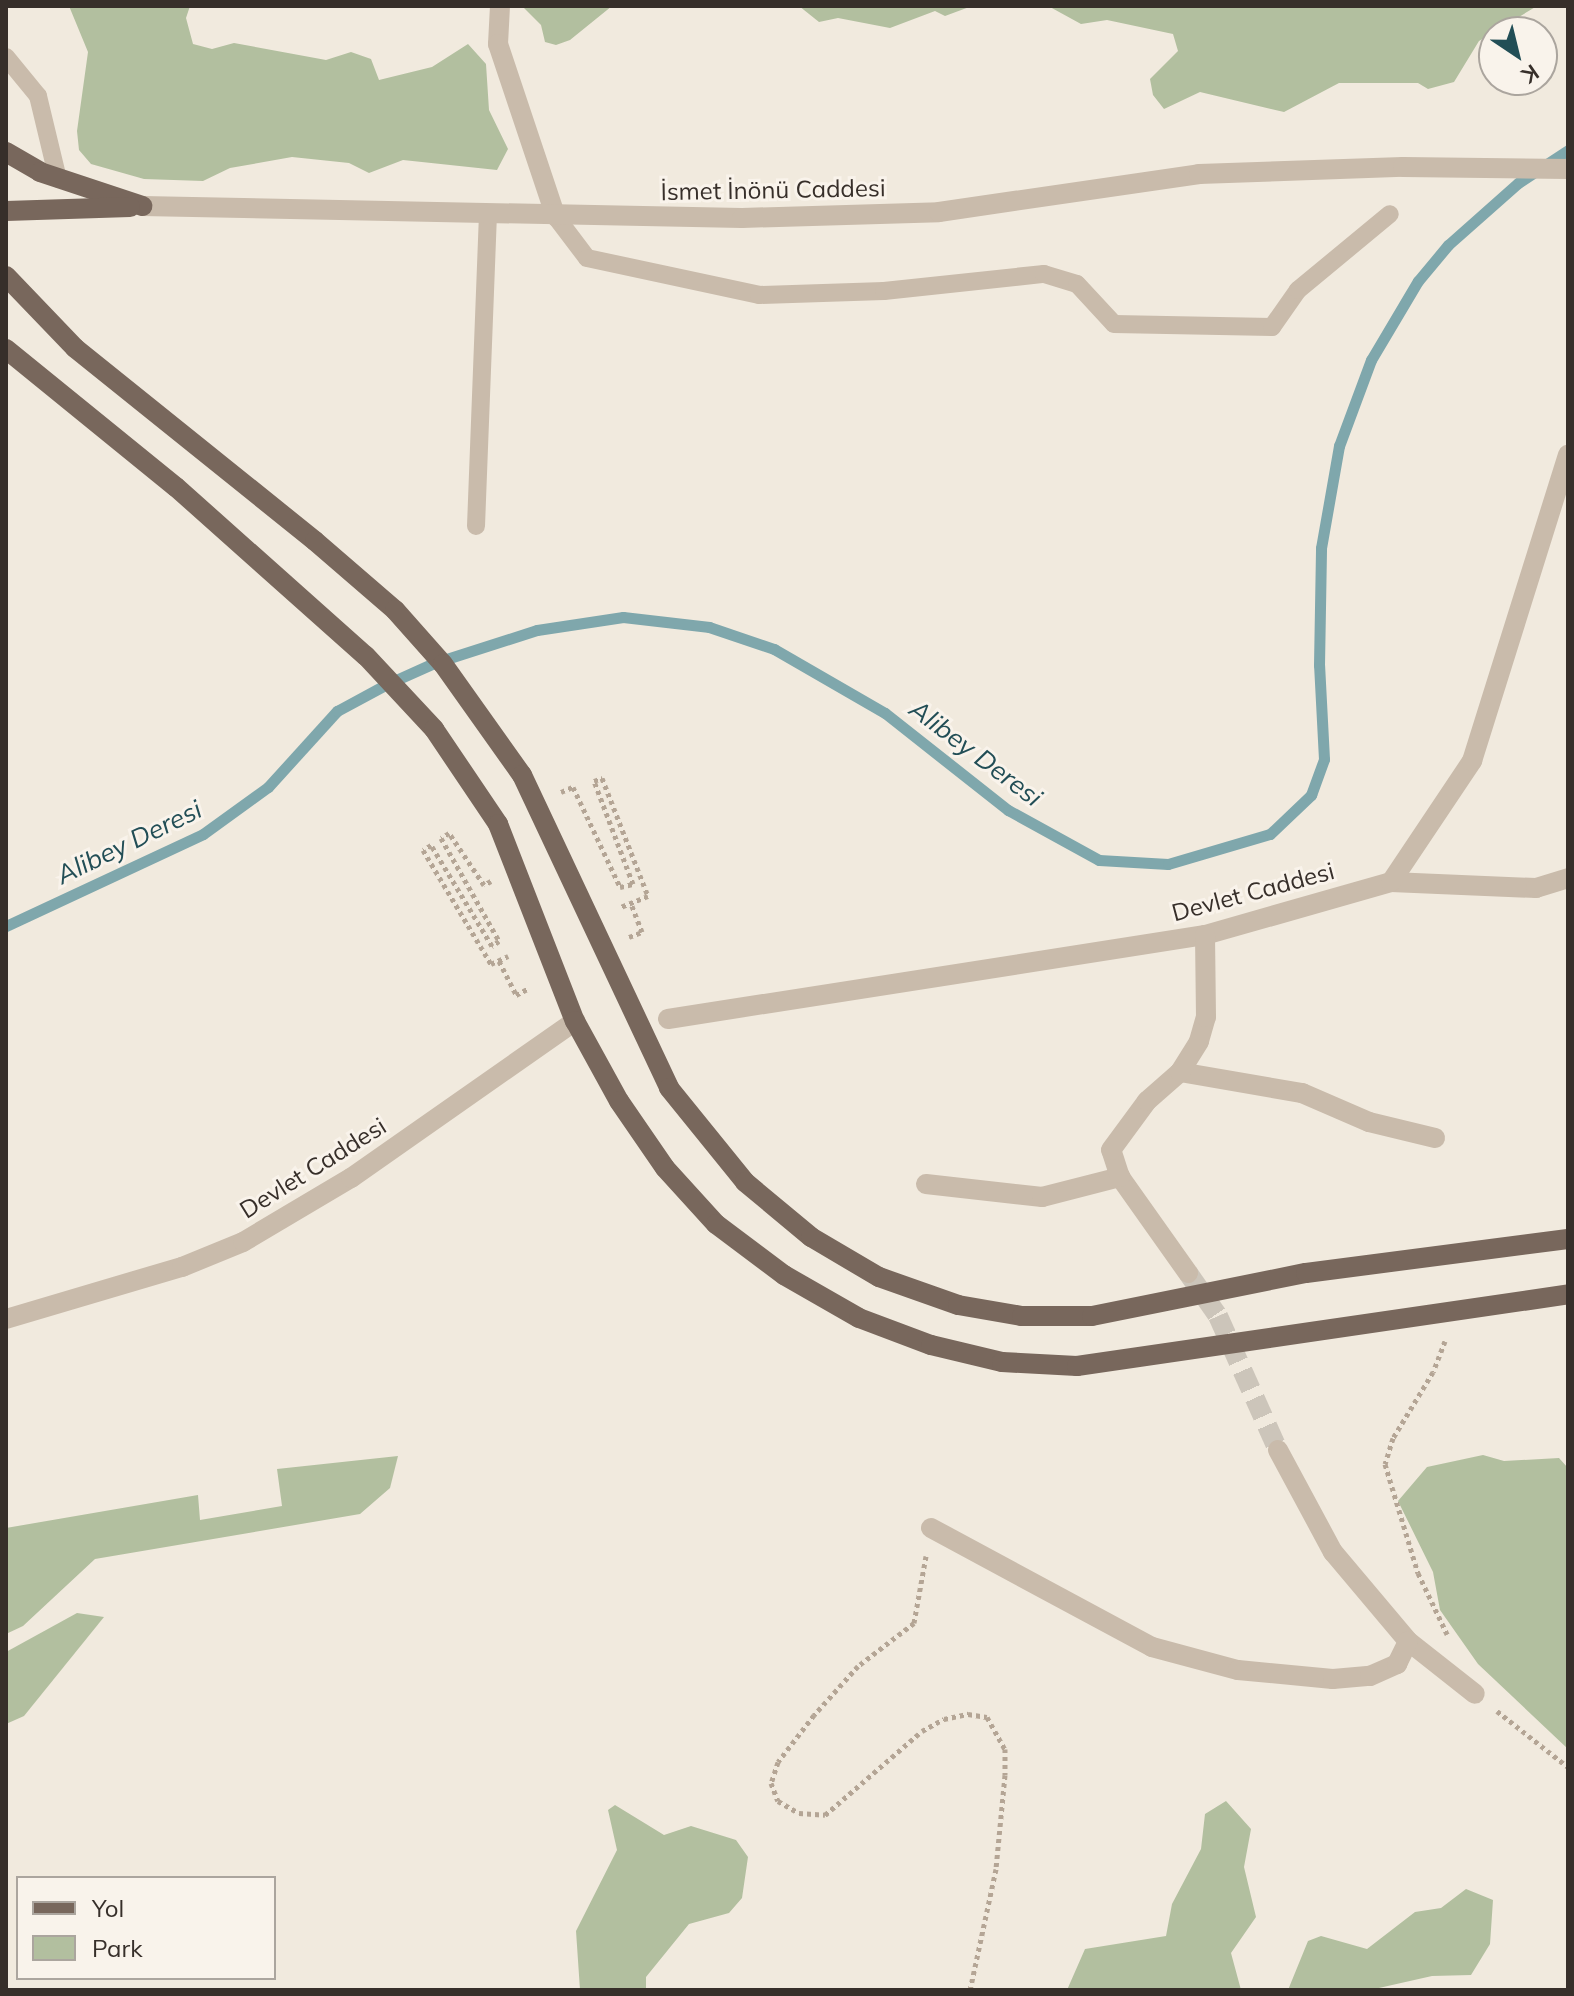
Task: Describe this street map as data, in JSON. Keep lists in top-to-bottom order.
{
  "streets": {
    "street": ["İsmet İnönü Caddesi", "Devlet Caddesi"]
  },
  "water": ["Alibey Deresi"],
  "legend": ["Yol", "Park"],
  "north": "bottom right"
}
